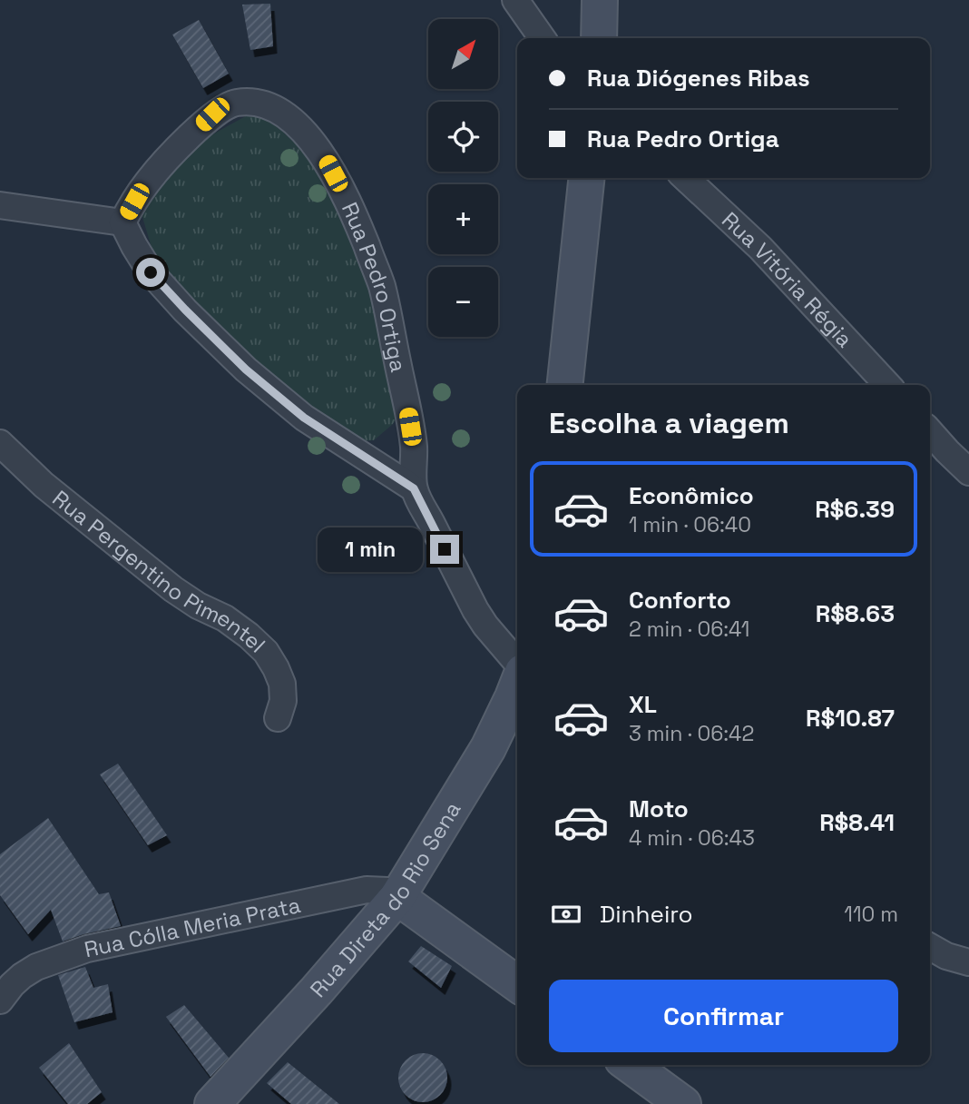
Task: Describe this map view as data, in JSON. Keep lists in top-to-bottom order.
{
  "streets": {
    "main road": ["Rua Direta do Rio Sena"],
    "street": [
      "Rua Vitória Régia",
      "Rua Pedro Ortiga",
      "Rua Pergentino Pimentel",
      "Rua Cólla Meria Prata"
    ]
  },
  "crossings": [
    ["Rua Direta do Rio Sena", "Rua Cólla Meria Prata"]
  ],
  "north": "top right",
  "page": {
    "map_buttons": ["+", "−"],
    "banner": ["Rua Diógenes Ribas", "Rua Pedro Ortiga"],
    "heading": "Escolha a viagem",
    "list": [
      {
        "name": "Econômico",
        "note": "1 min · 06:40",
        "value": "R$6.39"
      },
      {
        "name": "Conforto",
        "note": "2 min · 06:41",
        "value": "R$8.63"
      },
      {
        "name": "XL",
        "note": "3 min · 06:42",
        "value": "R$10.87"
      },
      {
        "name": "Moto",
        "note": "4 min · 06:43",
        "value": "R$8.41"
      }
    ],
    "bubble": "1 min",
    "pay": ["Dinheiro", "110 m"],
    "buttons": "Confirmar"
  }
}
